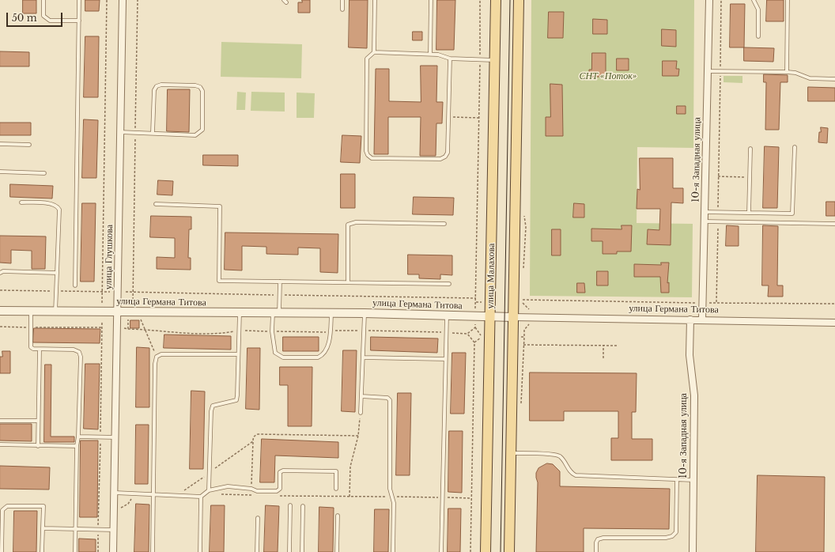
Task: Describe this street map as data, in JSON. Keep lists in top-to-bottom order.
{
  "streets": {
    "main road": ["улица Малахова"],
    "street": ["10-я Западная улица", "улица Глушкова", "улица Германа Титова"]
  },
  "crossings": [
    ["10-я Западная улица", "улица Германа Титова"],
    ["улица Глушкова", "улица Германа Титова"],
    ["улица Малахова", "улица Германа Титова"]
  ],
  "parks": ["СНТ «Поток»"],
  "scale_bar": "50 m"
}
